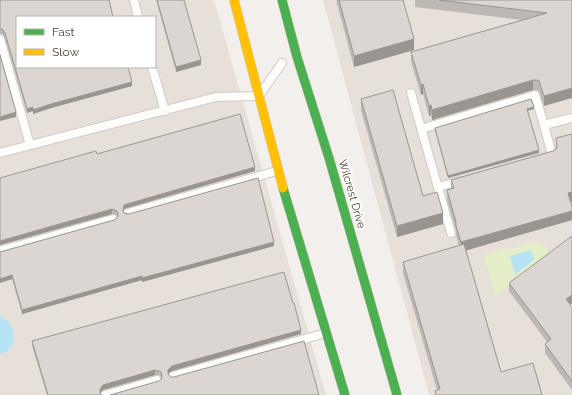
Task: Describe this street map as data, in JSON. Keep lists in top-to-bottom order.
{
  "streets": {
    "main road": ["Wilcrest Drive"]
  },
  "legend": ["Fast", "Slow"]
}
